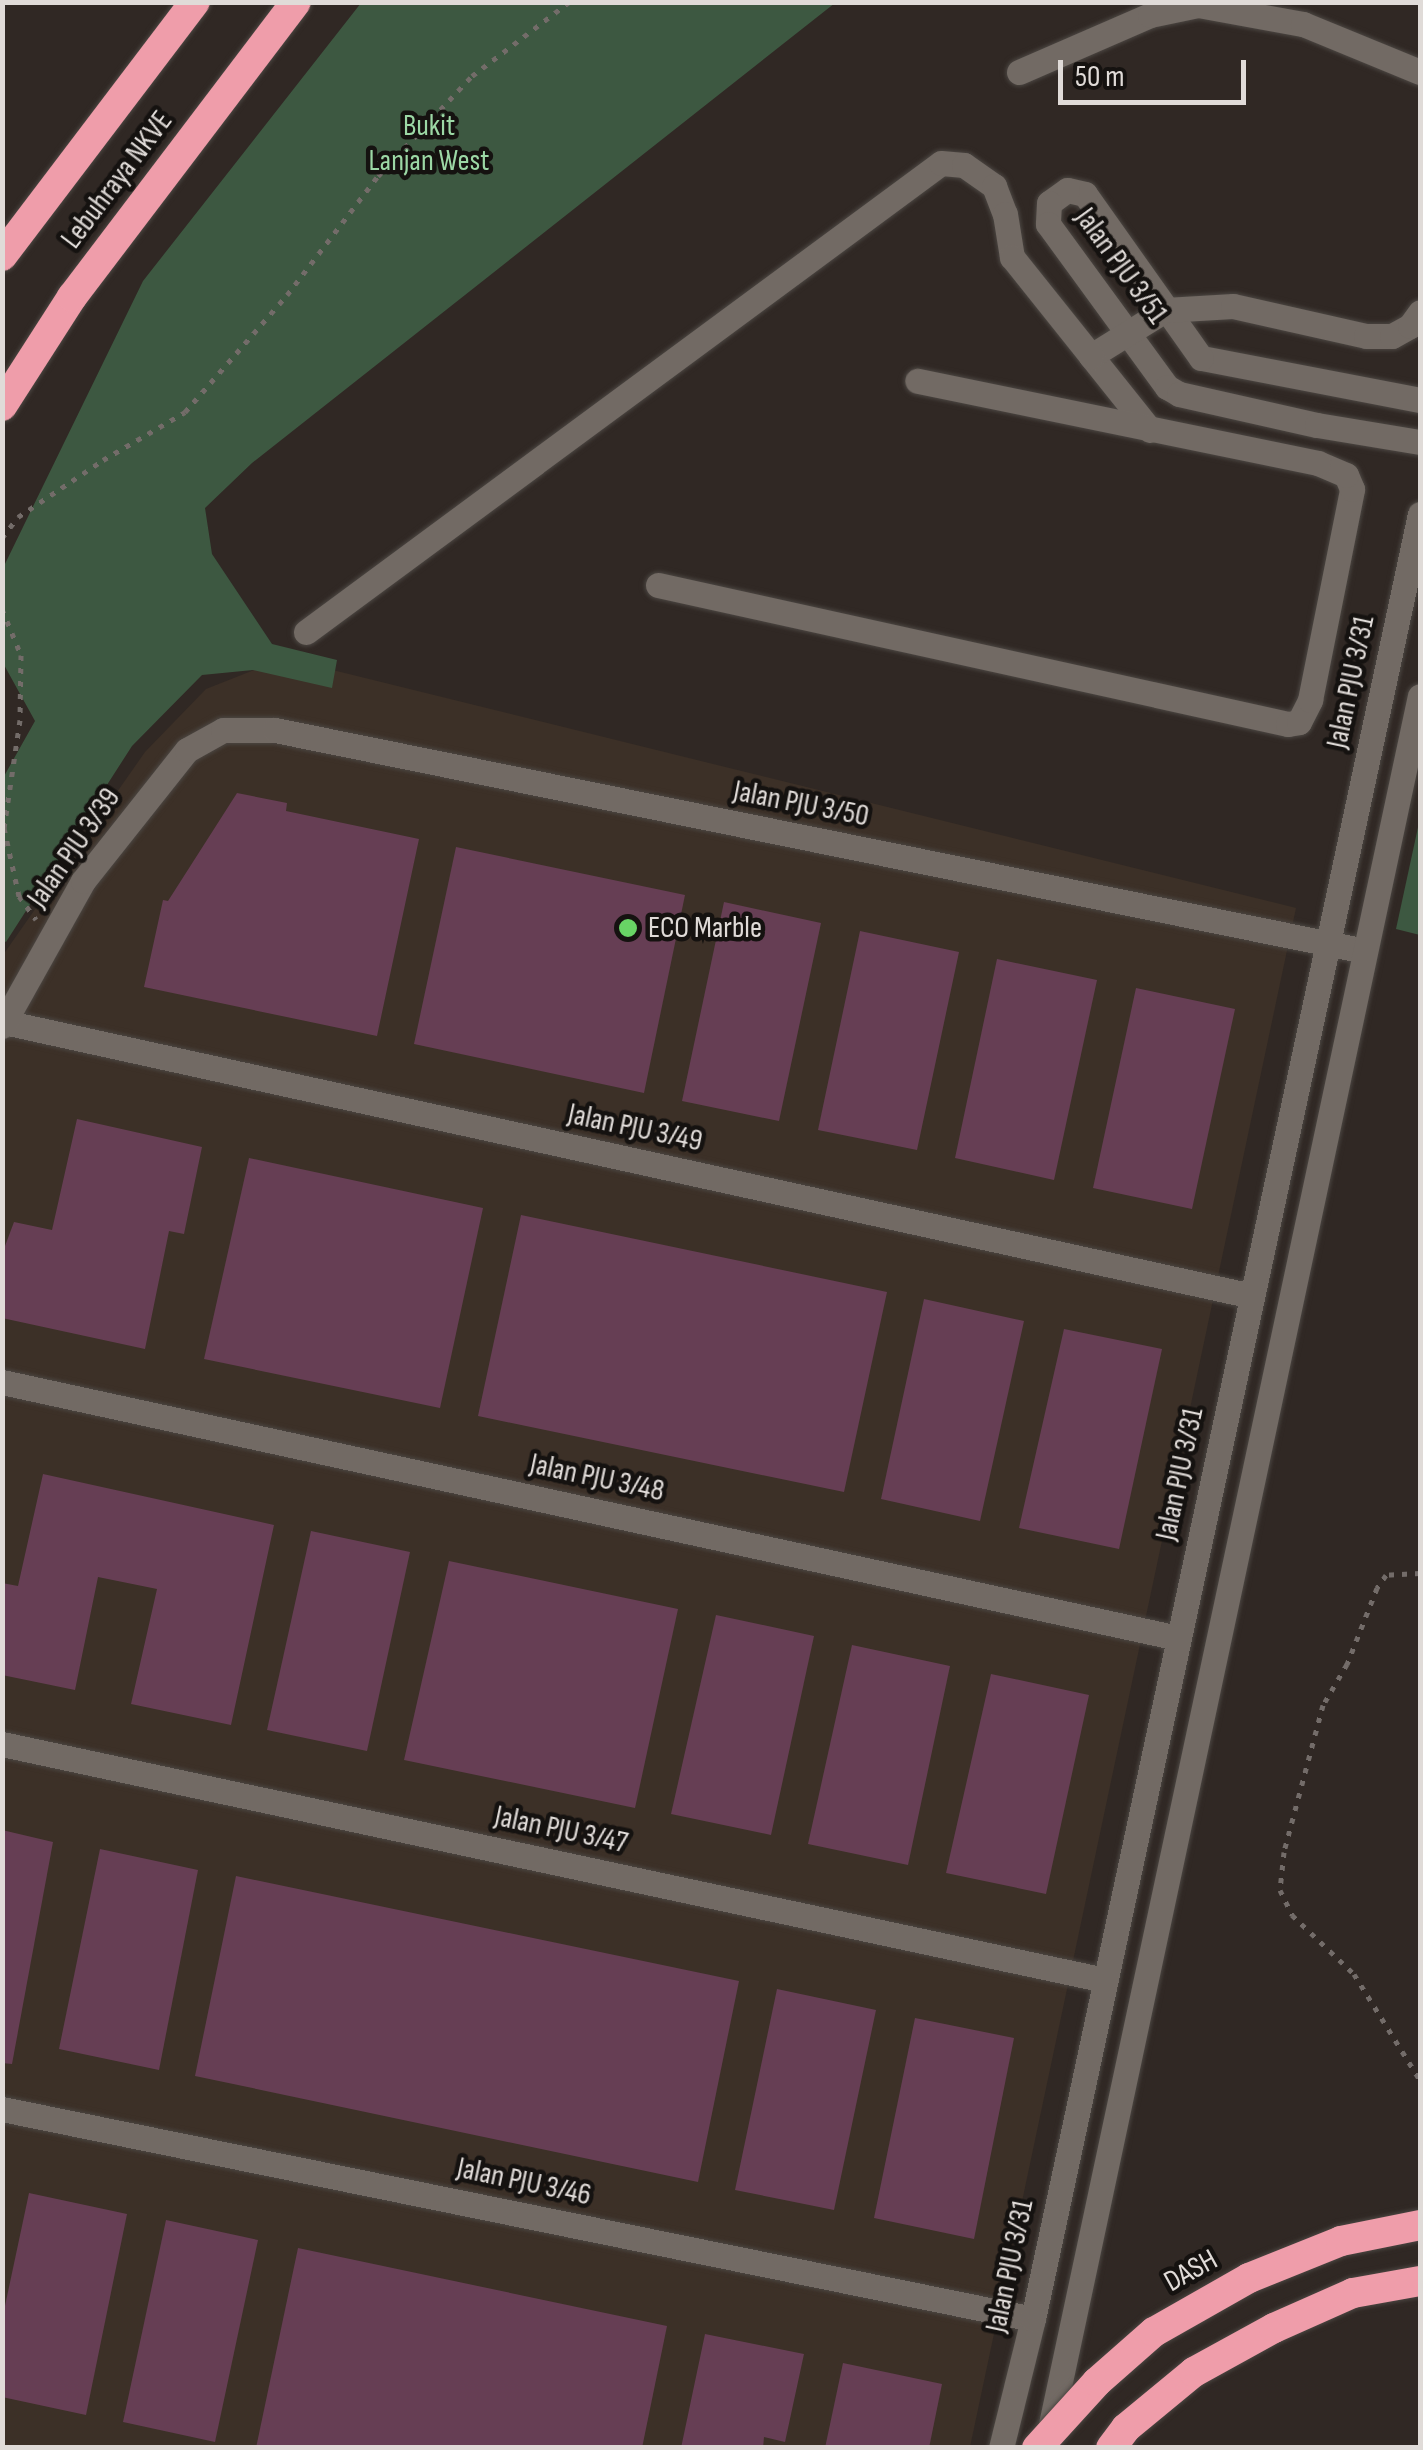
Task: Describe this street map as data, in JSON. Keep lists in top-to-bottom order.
{
  "streets": {
    "highway": ["Lebuhraya NKVE", "DASH"],
    "street": [
      "Jalan PJU 3/51",
      "Jalan PJU 3/31",
      "Jalan PJU 3/50",
      "Jalan PJU 3/39",
      "Jalan PJU 3/49",
      "Jalan PJU 3/48",
      "Jalan PJU 3/47",
      "Jalan PJU 3/46"
    ]
  },
  "crossings": [
    ["Jalan PJU 3/31", "Jalan PJU 3/50"],
    ["Jalan PJU 3/31", "Jalan PJU 3/49"],
    ["Jalan PJU 3/31", "Jalan PJU 3/48"],
    ["Jalan PJU 3/31", "Jalan PJU 3/47"],
    ["Jalan PJU 3/31", "Jalan PJU 3/46"],
    ["Jalan PJU 3/50", "Jalan PJU 3/39"],
    ["Jalan PJU 3/39", "Jalan PJU 3/49"]
  ],
  "parks": ["Bukit Lanjan West"],
  "places": ["ECO Marble"],
  "scale_bar": "50 m"
}
